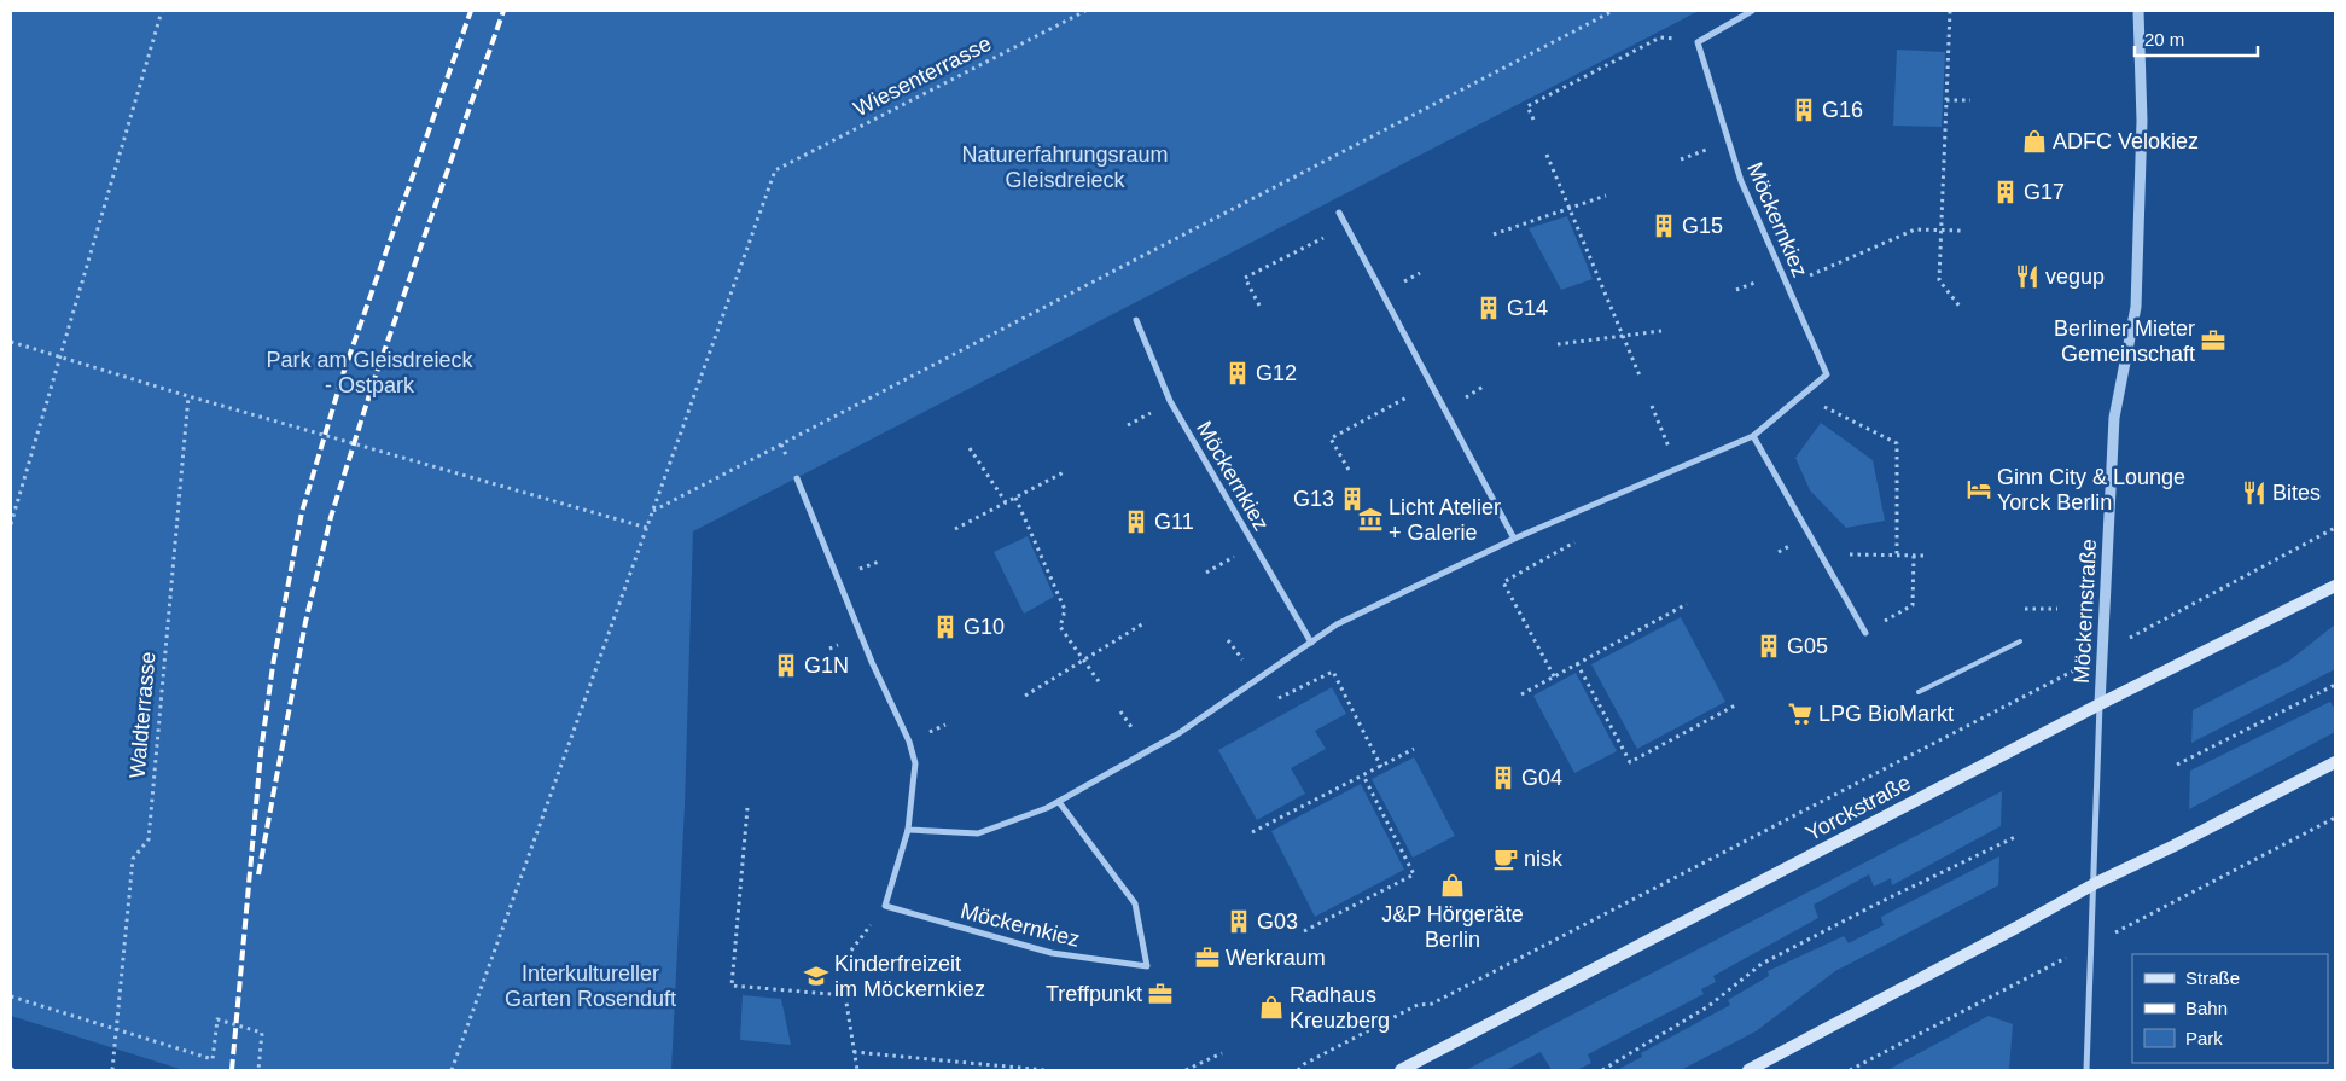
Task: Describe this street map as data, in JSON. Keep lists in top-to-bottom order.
{
  "streets": {
    "main road": ["Yorckstraße"],
    "street": ["Möckernkiez", "Möckernstraße"],
    "path": ["Wiesenterrasse", "Waldterrasse"]
  },
  "crossings": [
    ["Möckernstraße", "Yorckstraße"]
  ],
  "parks": ["Naturerfahrungsraum Gleisdreieck", "Park am Gleisdreieck - Ostpark", "Interkultureller Garten Rosenduft"],
  "places": {
    "building": [
      "G16",
      "G17",
      "G15",
      "G14",
      "G12",
      "G13",
      "G11",
      "G10",
      "G05",
      "G1N",
      "G04",
      "G03"
    ],
    "shop": ["ADFC Velokiez", "J&P Hörgeräte Berlin", "Radhaus Kreuzberg"],
    "restaurant": ["vegup", "Bites"],
    "office": ["Berliner Mieter Gemeinschaft", "Werkraum", "Treffpunkt"],
    "hotel": ["Ginn City & Lounge Yorck Berlin"],
    "museum": ["Licht Atelier + Galerie"],
    "supermarket": ["LPG BioMarkt"],
    "cafe": ["nisk"],
    "school or university": ["Kinderfreizeit im Möckernkiez"]
  },
  "legend": ["Straße", "Bahn", "Park"],
  "scale_bar": "20 m"
}
